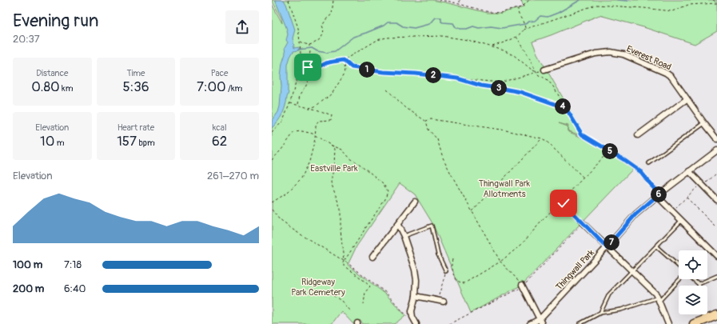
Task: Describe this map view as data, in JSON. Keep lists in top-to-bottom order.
{
  "streets": {
    "street": ["Everest Road", "Thingwall Park"]
  },
  "parks": ["Eastville Park", "Thingwall Park Allotments", "Ridgeway Park Cemetery"],
  "page": {
    "heading": ["Evening run", "20:37"],
    "stats": [
      ["Distance", "0.80 km"],
      ["Time", "5:36"],
      ["Pace", "7:00 /km"],
      ["Elevation", "10 m"],
      ["Heart rate", "157 bpm"],
      ["kcal", "62"]
    ],
    "pins": [
      "1",
      "2",
      "3",
      "4",
      "5",
      "6",
      "7"
    ],
    "chart": ["Elevation", "261–270 m"],
    "list": [
      {
        "name": "100 m",
        "note": "7:18"
      },
      {
        "name": "200 m",
        "note": "6:40"
      }
    ]
  }
}
